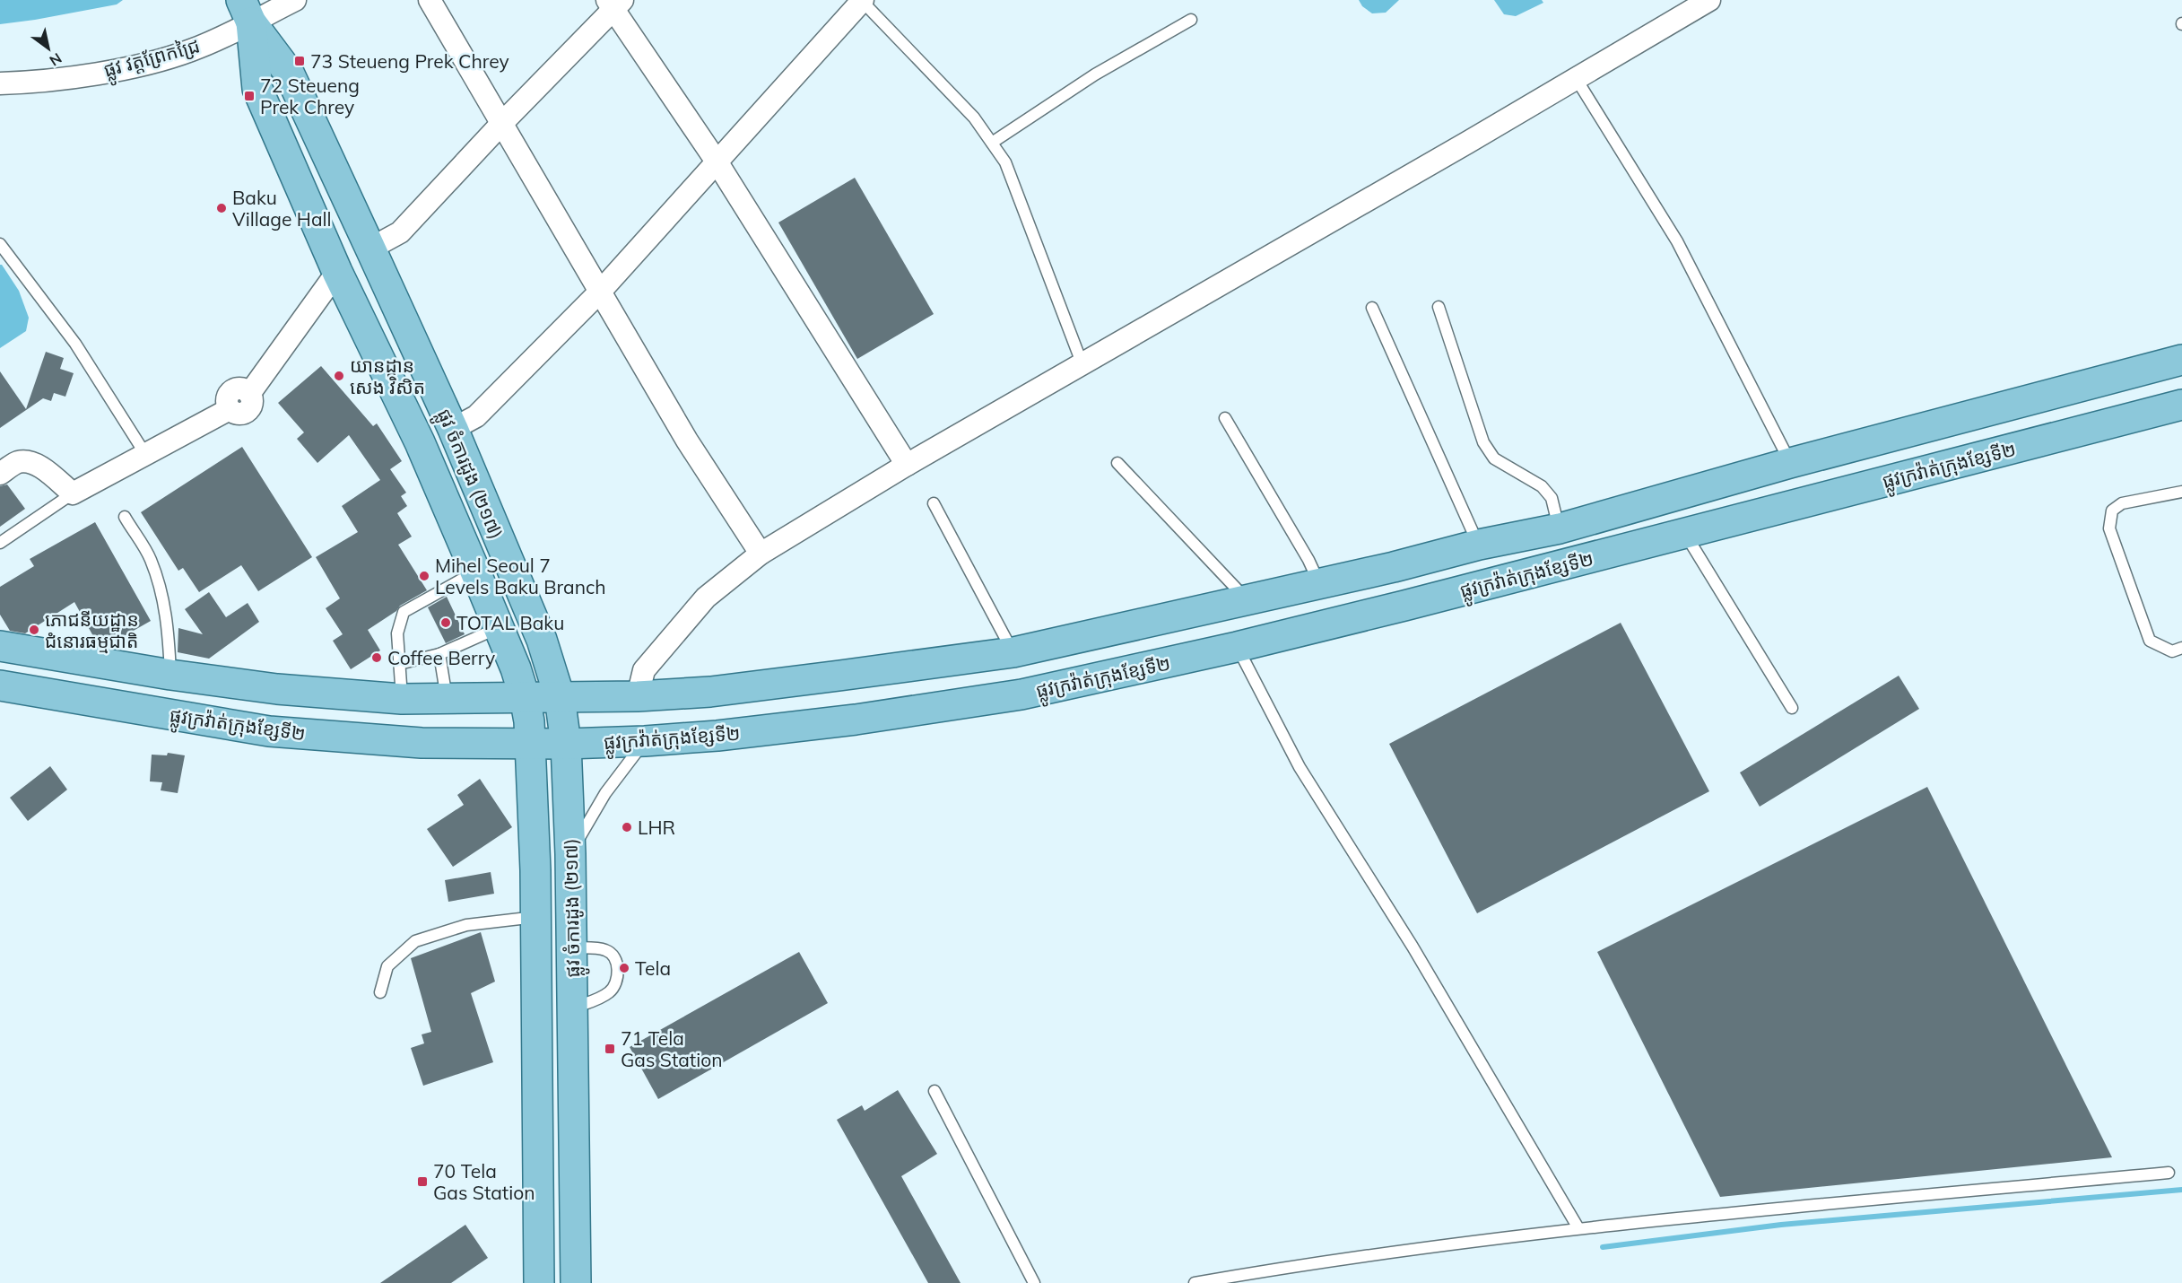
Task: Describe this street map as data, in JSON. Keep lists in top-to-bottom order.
{
  "streets": {
    "main road": ["ផ្លូវក្រវ៉ាត់ក្រុងខ្សែទី២", "ផ្លូវ ចំការដូង (២១៧)"],
    "street": ["ផ្លូវ វត្តព្រែកជ្រៃ"]
  },
  "crossings": [
    ["ផ្លូវ វត្តព្រែកជ្រៃ", "ផ្លូវ ចំការដូង (២១៧)"],
    ["ផ្លូវក្រវ៉ាត់ក្រុងខ្សែទី២", "ផ្លូវ ចំការដូង (២១៧)"]
  ],
  "places": {
    "transit": [
      "73 Steueng Prek Chrey",
      "72 Steueng Prek Chrey",
      "71 Tela Gas Station",
      "70 Tela Gas Station"
    ],
    "other": [
      "Baku Village Hall",
      "យានដ្ឋាន សេង វិសិត",
      "Mihel Seoul 7 Levels Baku Branch",
      "TOTAL Baku",
      "ភោជនីយដ្ឋាន ជំនោរធម្មជាតិ",
      "Coffee Berry",
      "LHR",
      "Tela"
    ]
  },
  "north": "bottom right"
}
